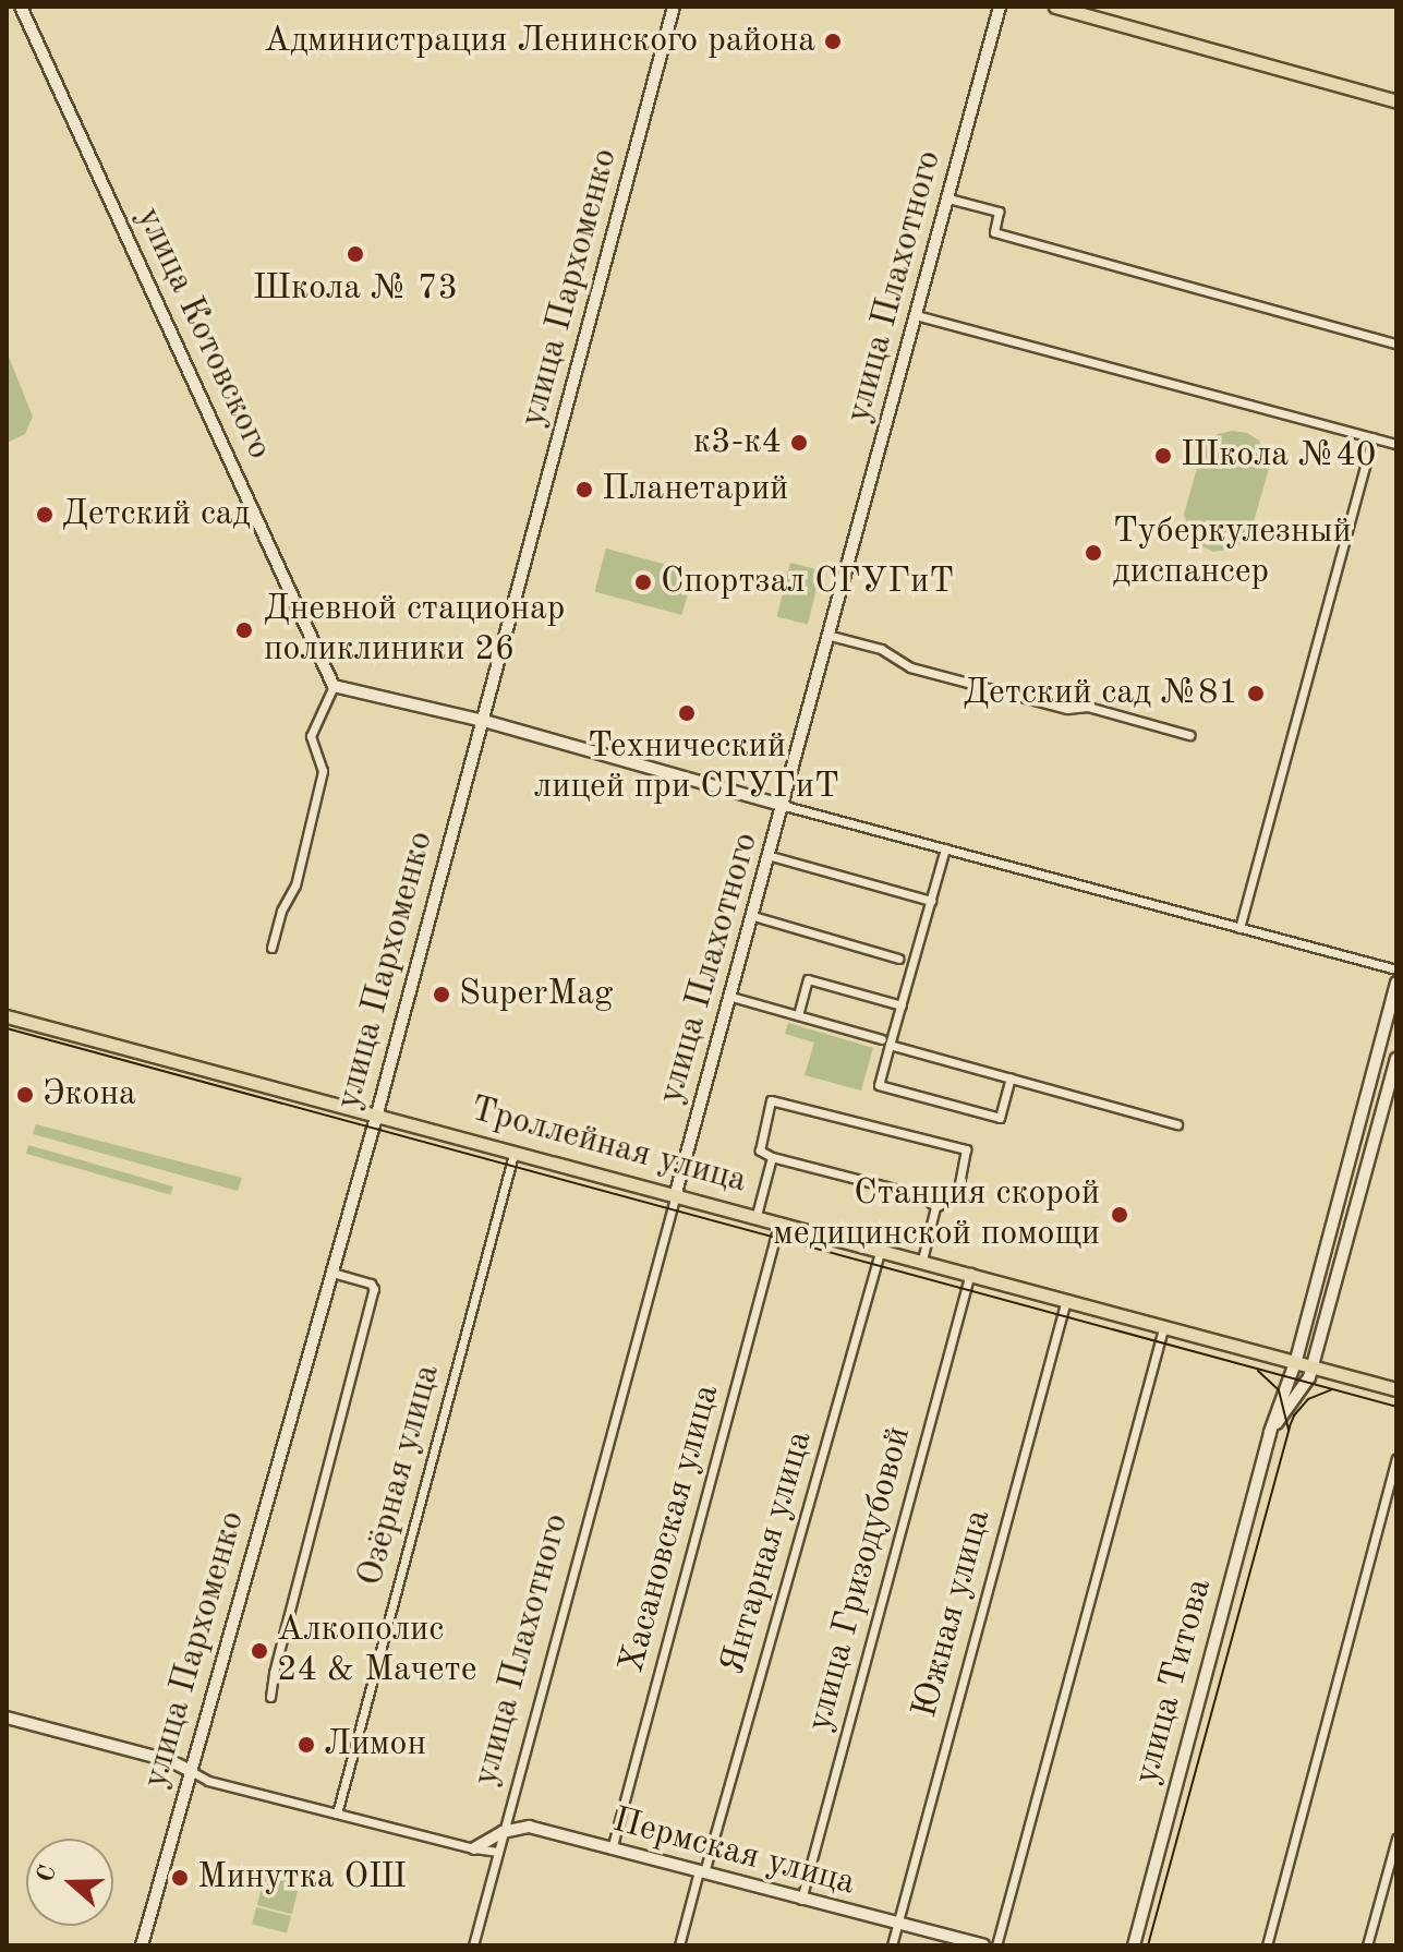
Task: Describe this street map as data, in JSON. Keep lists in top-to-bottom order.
{
  "streets": {
    "main road": ["Троллейная улица"],
    "street": [
      "улица Плахотного",
      "улица Пархоменко",
      "улица Котовского",
      "Озёрная улица",
      "Хасановская улица",
      "Янтарная улица",
      "улица Гризодубовой",
      "Южная улица",
      "улица Титова",
      "Пермская улица"
    ]
  },
  "crossings": [
    ["улица Плахотного", "Троллейная улица"],
    ["улица Плахотного", "Пермская улица"],
    ["улица Пархоменко", "Троллейная улица"],
    ["Троллейная улица", "Озёрная улица"],
    ["Троллейная улица", "Хасановская улица"],
    ["Троллейная улица", "Янтарная улица"],
    ["Троллейная улица", "улица Гризодубовой"],
    ["Троллейная улица", "Южная улица"],
    ["Троллейная улица", "улица Титова"],
    ["Хасановская улица", "Пермская улица"],
    ["Янтарная улица", "Пермская улица"],
    ["улица Гризодубовой", "Пермская улица"],
    ["Южная улица", "Пермская улица"]
  ],
  "places": [
    "Администрация Ленинского района",
    "Школа № 73",
    "к3-к4",
    "Школа №40",
    "Планетарий",
    "Детский сад",
    "Туберкулезный диспансер",
    "Спортзал СГУГиТ",
    "Дневной стационар поликлиники 26",
    "Детский сад №81",
    "Технический лицей при СГУГиТ",
    "SuperMag",
    "Экона",
    "Станция скорой медицинской помощи",
    "Алкополис 24 & Мачете",
    "Лимон",
    "Минутка ОШ"
  ],
  "north": "left"
}
